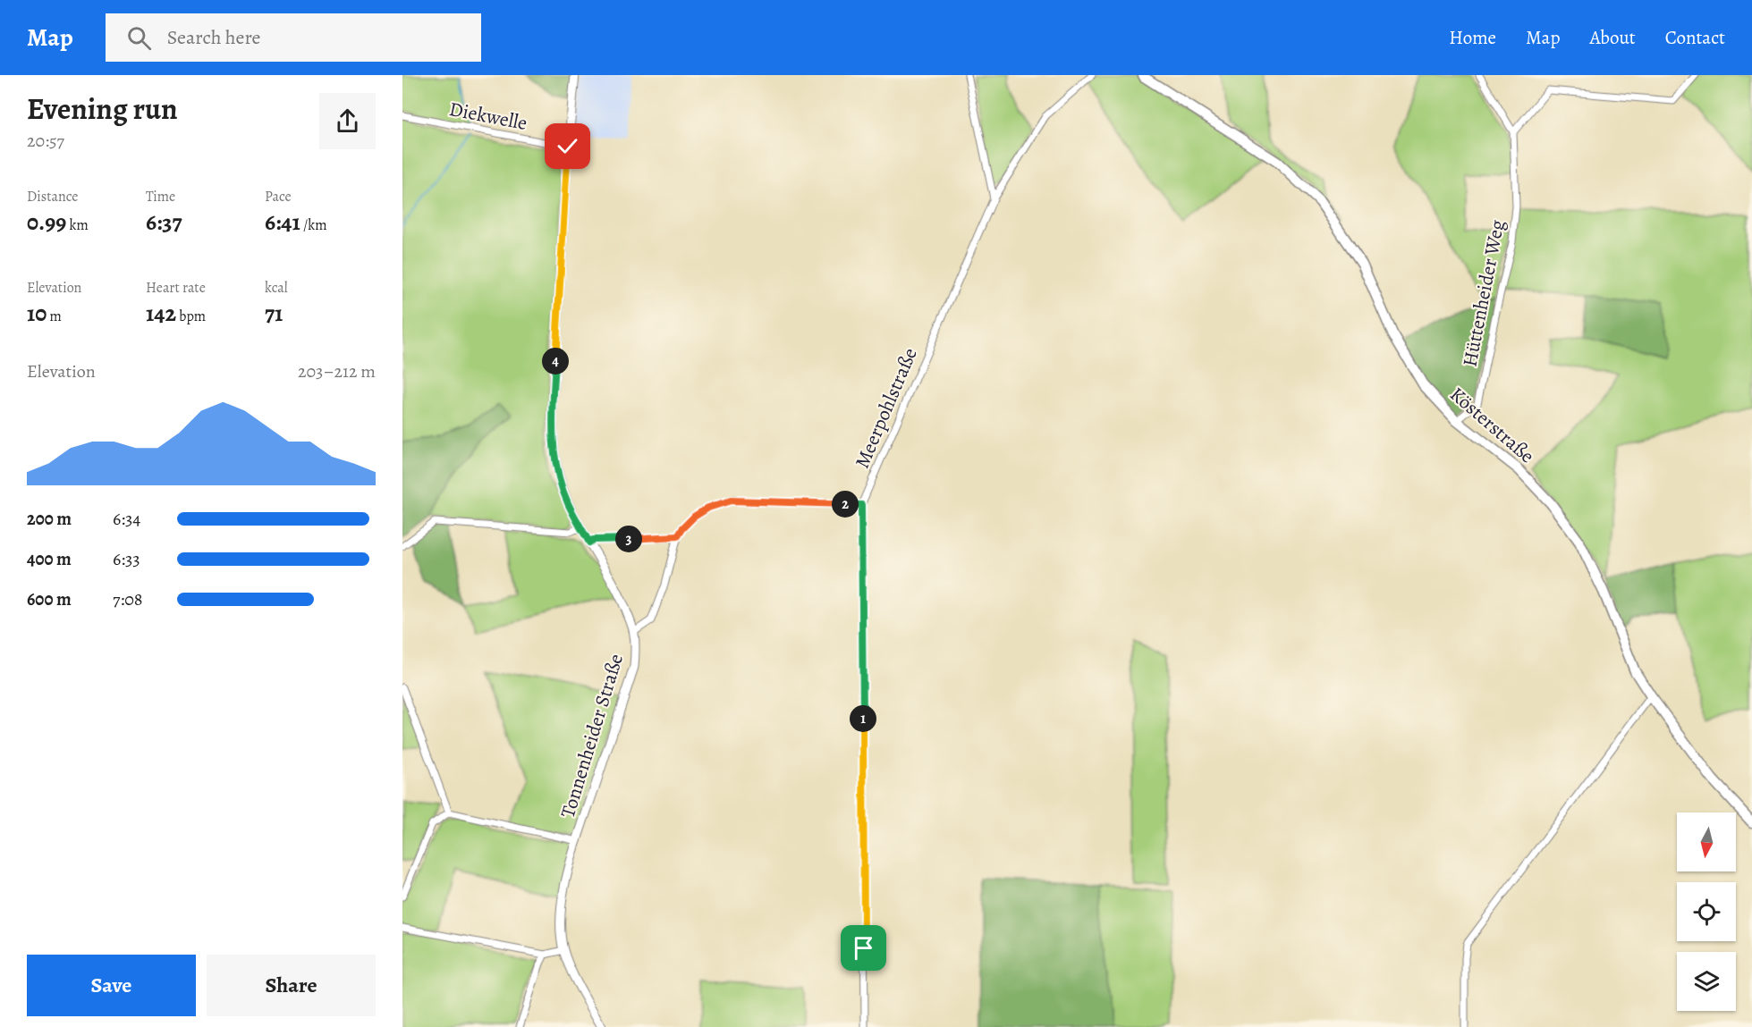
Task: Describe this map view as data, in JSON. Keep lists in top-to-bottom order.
{
  "streets": {
    "main road": ["Kösterstraße"],
    "street": [
      "Diekwelle",
      "Hüttenheider Weg",
      "Meerpohlstraße",
      "Tonnenheider Straße"
    ]
  },
  "crossings": [
    ["Diekwelle", "Tonnenheider Straße"],
    ["Hüttenheider Weg", "Kösterstraße"]
  ],
  "north": "bottom",
  "page": {
    "header": "Map",
    "search": "Search here",
    "nav": [
      "Home",
      "Map",
      "About",
      "Contact"
    ],
    "heading": ["Evening run", "20:57"],
    "stats": [
      ["Distance", "0.99 km"],
      ["Time", "6:37"],
      ["Pace", "6:41 /km"],
      ["Elevation", "10 m"],
      ["Heart rate", "142 bpm"],
      ["kcal", "71"]
    ],
    "pins": [
      "4",
      "2",
      "3",
      "1"
    ],
    "chart": ["Elevation", "203–212 m"],
    "list": [
      {
        "name": "200 m",
        "note": "6:34"
      },
      {
        "name": "400 m",
        "note": "6:33"
      },
      {
        "name": "600 m",
        "note": "7:08"
      }
    ],
    "buttons": ["Save", "Share"]
  }
}
